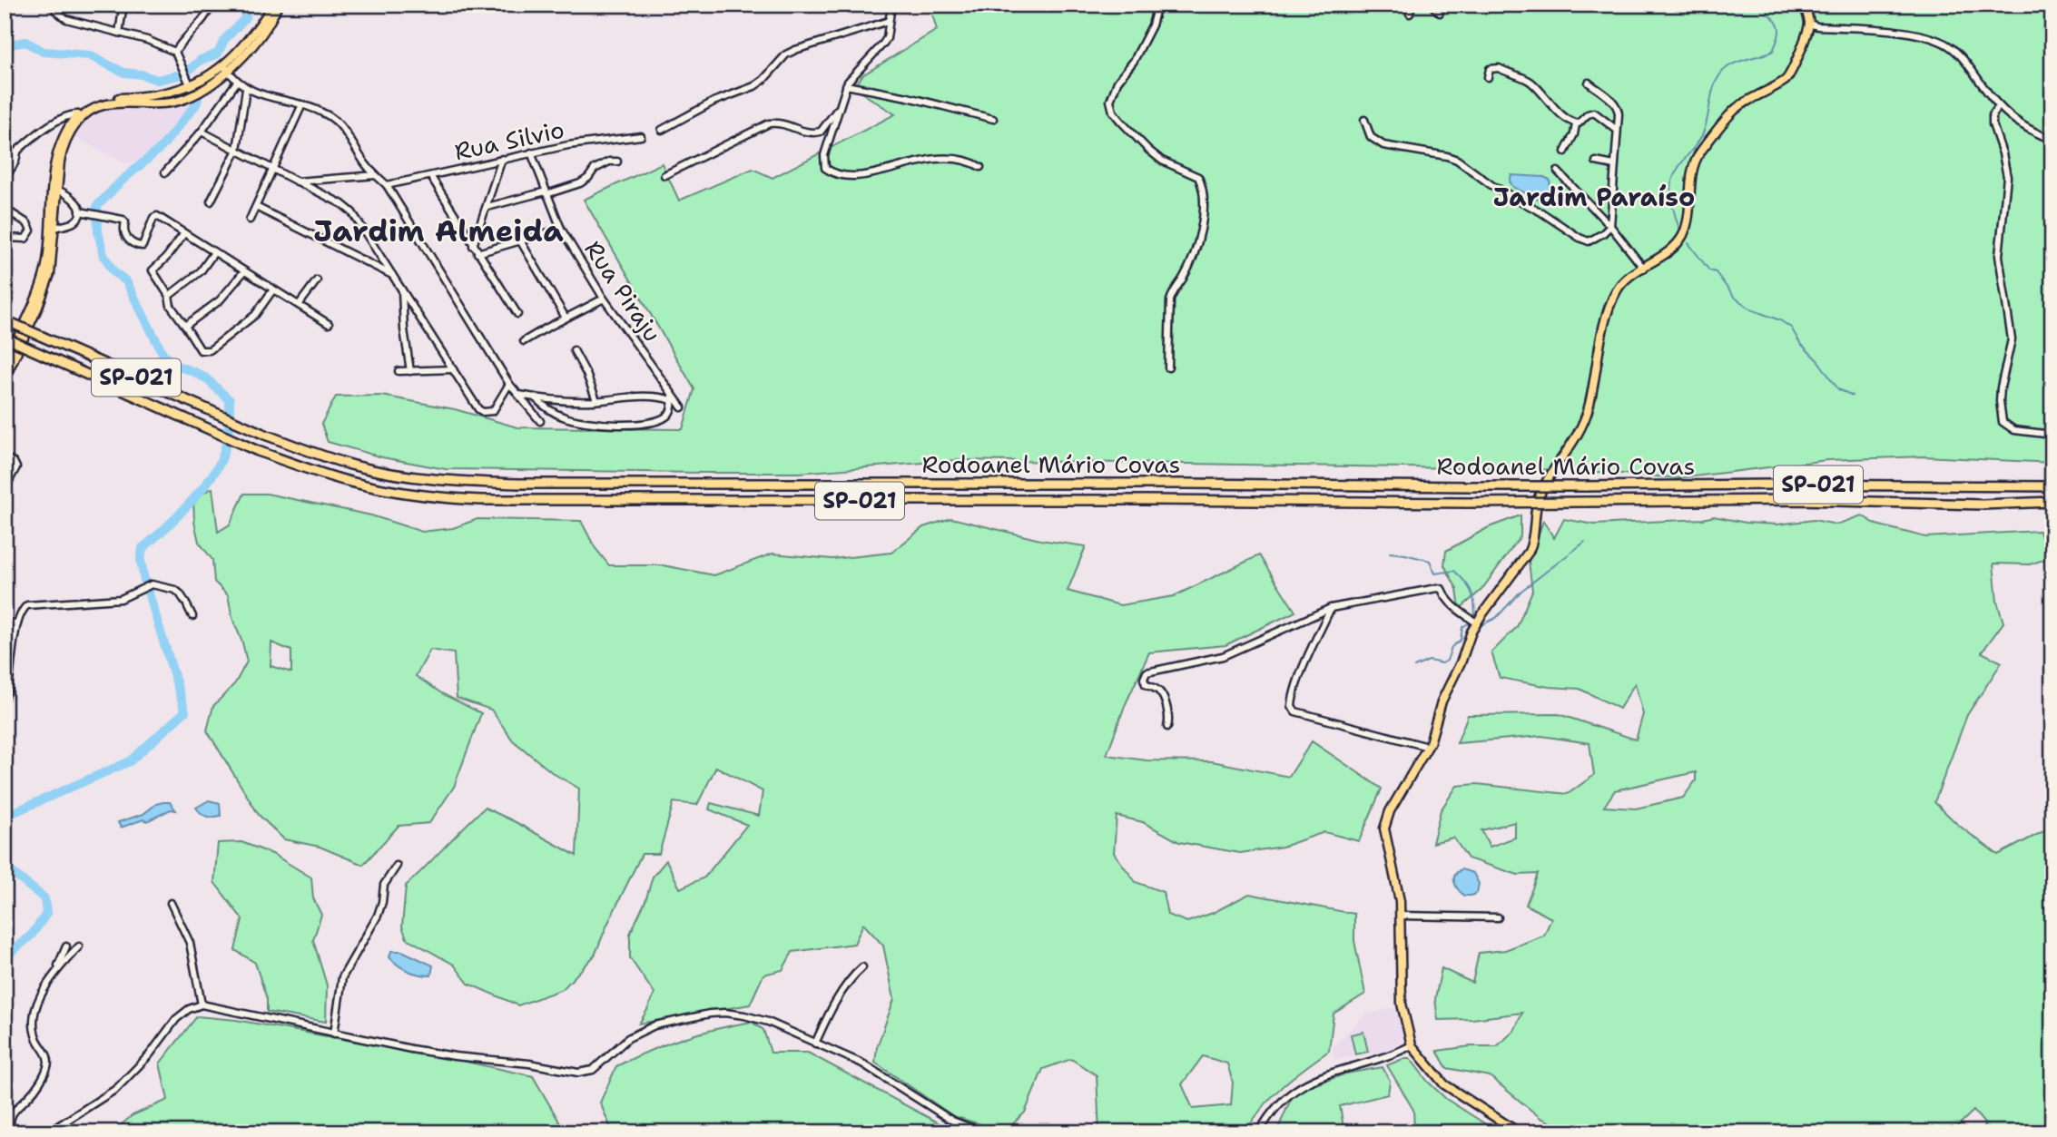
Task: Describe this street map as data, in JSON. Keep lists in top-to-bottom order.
{
  "streets": {
    "highway": ["SP-021", "Rodoanel Mário Covas"],
    "street": ["Rua Silvio", "Rua Piraju"]
  },
  "crossings": [
    ["Rua Silvio", "Rua Piraju"]
  ],
  "districts": ["Jardim Paraíso", "Jardim Almeida"]
}
